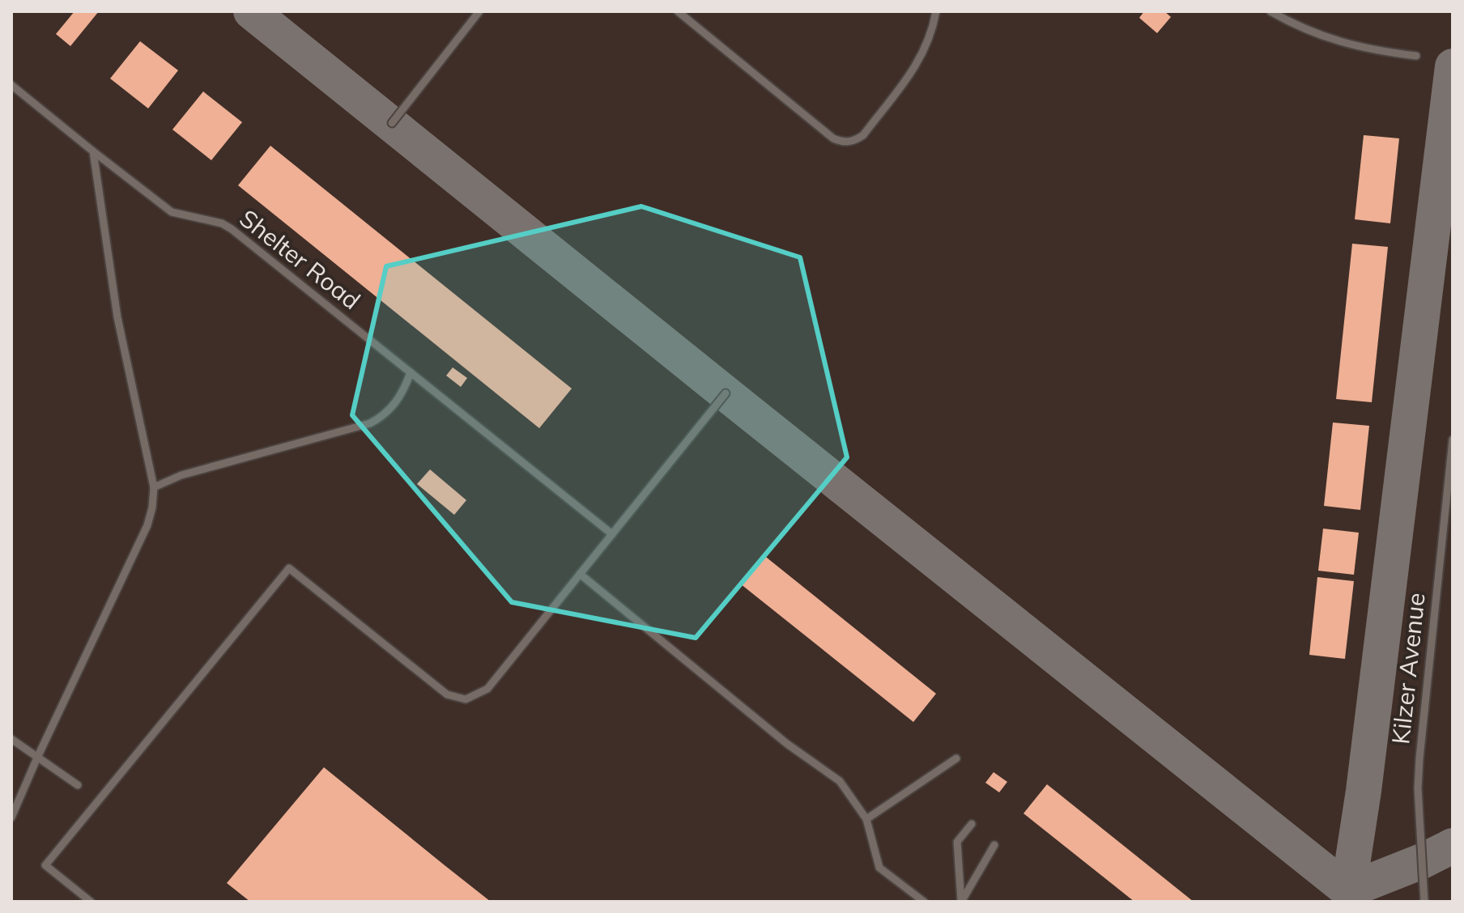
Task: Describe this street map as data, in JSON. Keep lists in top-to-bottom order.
{
  "streets": {
    "lane": ["Shelter Road", "Kilzer Avenue"]
  }
}
